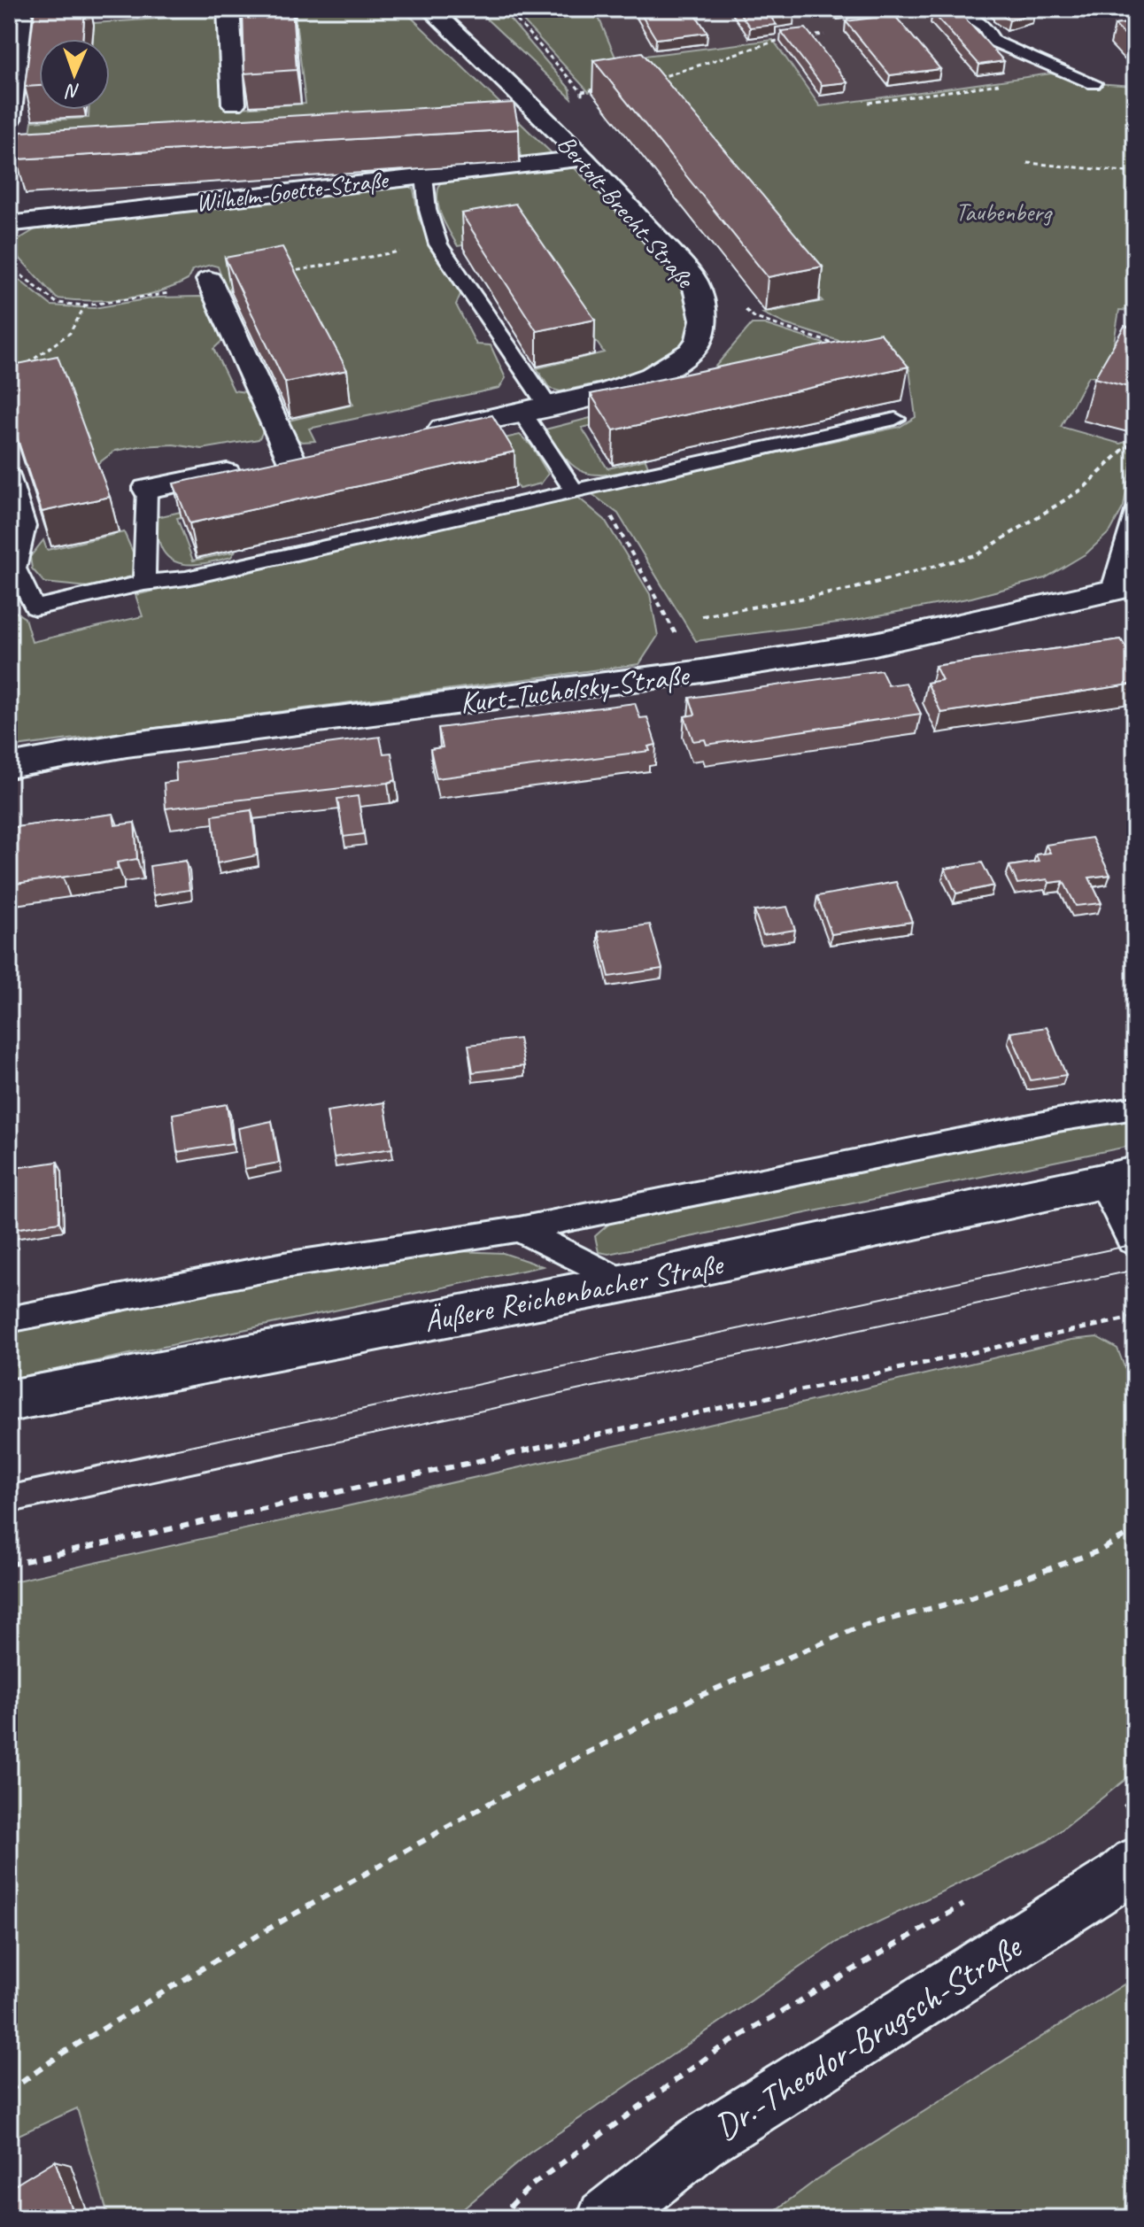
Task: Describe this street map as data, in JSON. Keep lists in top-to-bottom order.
{
  "streets": {
    "street": [
      "Wilhelm-Goette-Straße",
      "Bertolt-Brecht-Straße",
      "Kurt-Tucholsky-Straße",
      "Äußere Reichenbacher Straße",
      "Dr.-Theodor-Brugsch-Straße"
    ]
  },
  "crossings": [
    ["Wilhelm-Goette-Straße", "Bertolt-Brecht-Straße"]
  ],
  "parks": ["Taubenberg"],
  "north": "bottom"
}
